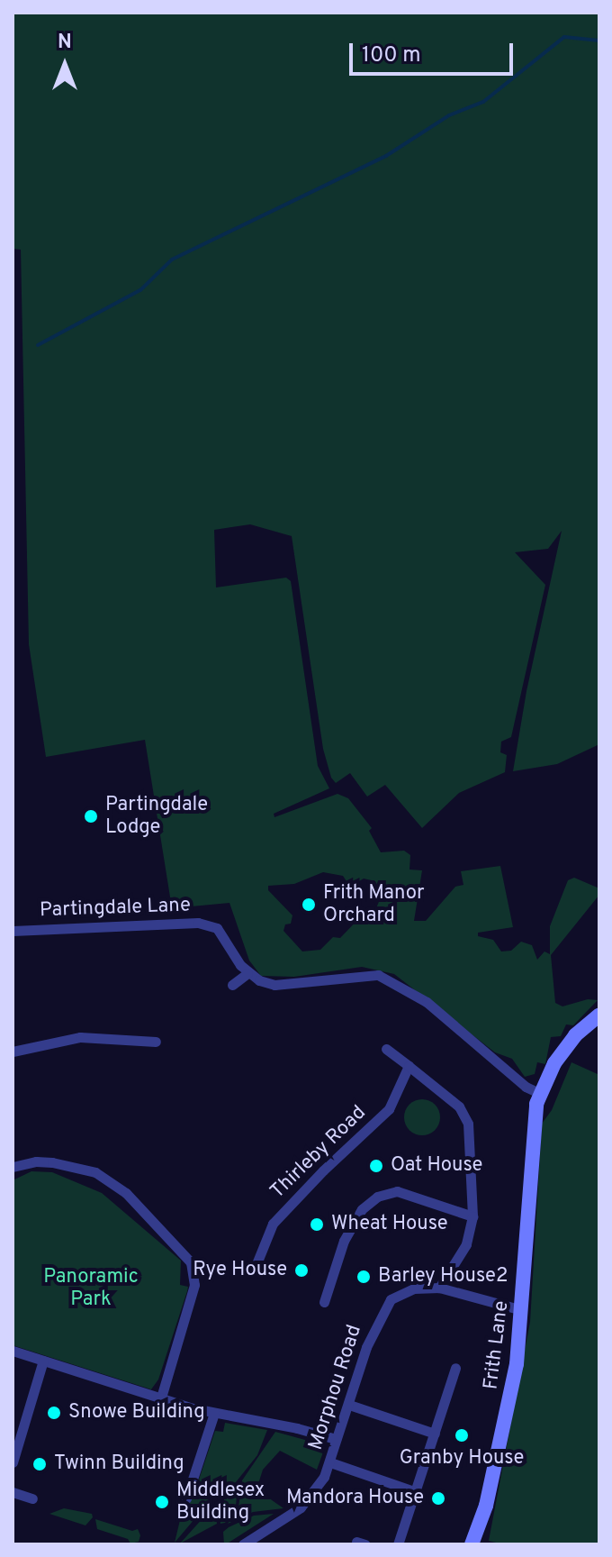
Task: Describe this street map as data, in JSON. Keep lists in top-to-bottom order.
{
  "streets": {
    "street": [
      "Partingdale Lane",
      "Thirleby Road",
      "Frith Lane",
      "Morphou Road"
    ]
  },
  "crossings": [
    ["Frith Lane", "Morphou Road"]
  ],
  "parks": ["Panoramic Park"],
  "places": [
    "Partingdale Lodge",
    "Frith Manor Orchard",
    "Oat House",
    "Wheat House",
    "Rye House",
    "Barley House2",
    "Snowe Building",
    "Granby House",
    "Twinn Building",
    "Mandora House",
    "Middlesex Building"
  ],
  "scale_bar": "100 m",
  "north": "top"
}
